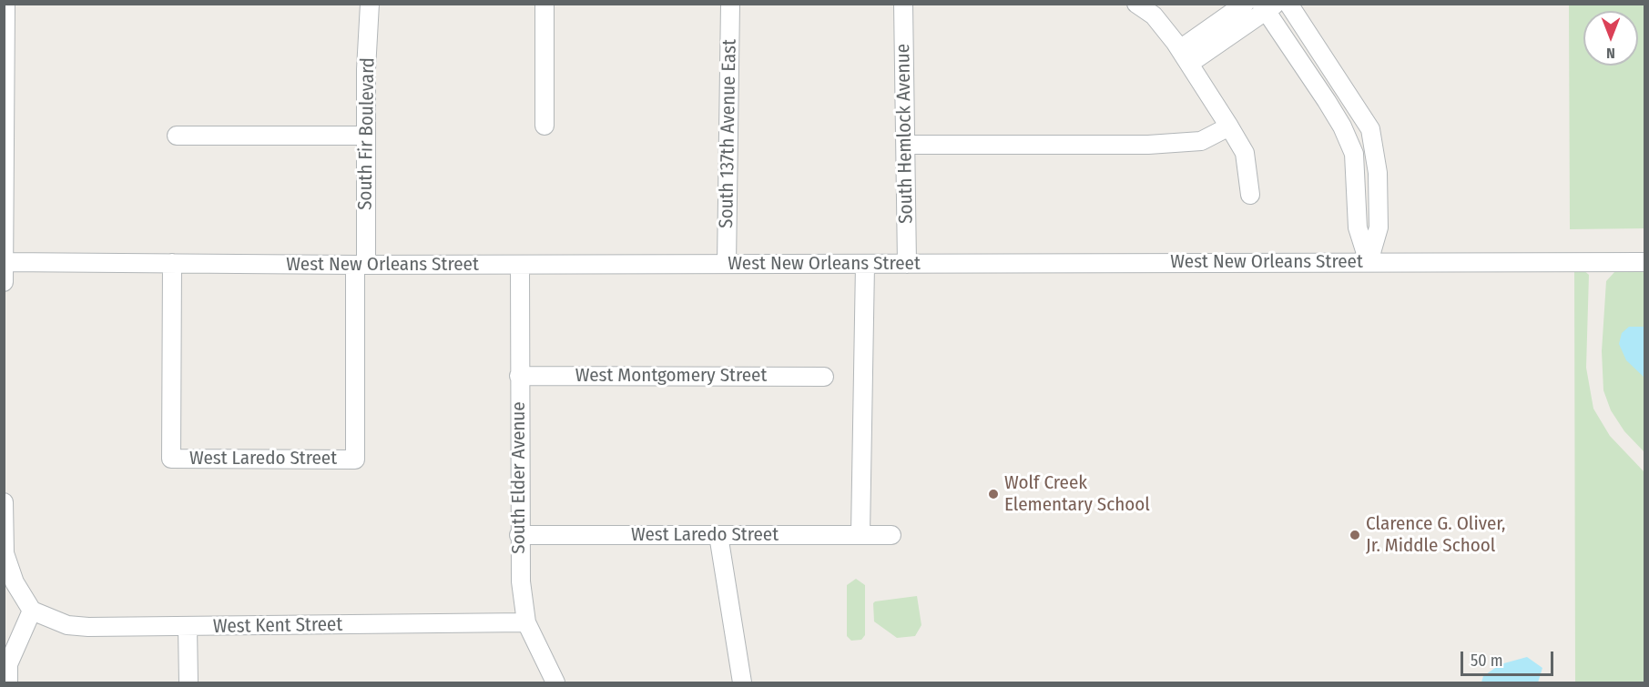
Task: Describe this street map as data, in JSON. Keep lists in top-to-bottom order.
{
  "streets": {
    "street": [
      "South Fir Boulevard",
      "South 137th Avenue East",
      "South Hemlock Avenue",
      "West New Orleans Street",
      "West Montgomery Street",
      "West Laredo Street",
      "South Elder Avenue",
      "West Kent Street"
    ]
  },
  "crossings": [
    ["South Fir Boulevard", "West New Orleans Street"],
    ["South Fir Boulevard", "West Laredo Street"],
    ["South 137th Avenue East", "West New Orleans Street"],
    ["South Hemlock Avenue", "West New Orleans Street"],
    ["West New Orleans Street", "West Laredo Street"],
    ["West New Orleans Street", "South Elder Avenue"],
    ["West Montgomery Street", "South Elder Avenue"],
    ["West Laredo Street", "South Elder Avenue"],
    ["South Elder Avenue", "West Kent Street"]
  ],
  "places": ["Wolf Creek Elementary School", "Clarence G. Oliver, Jr. Middle School"],
  "scale_bar": "50 m",
  "north": "bottom"
}
